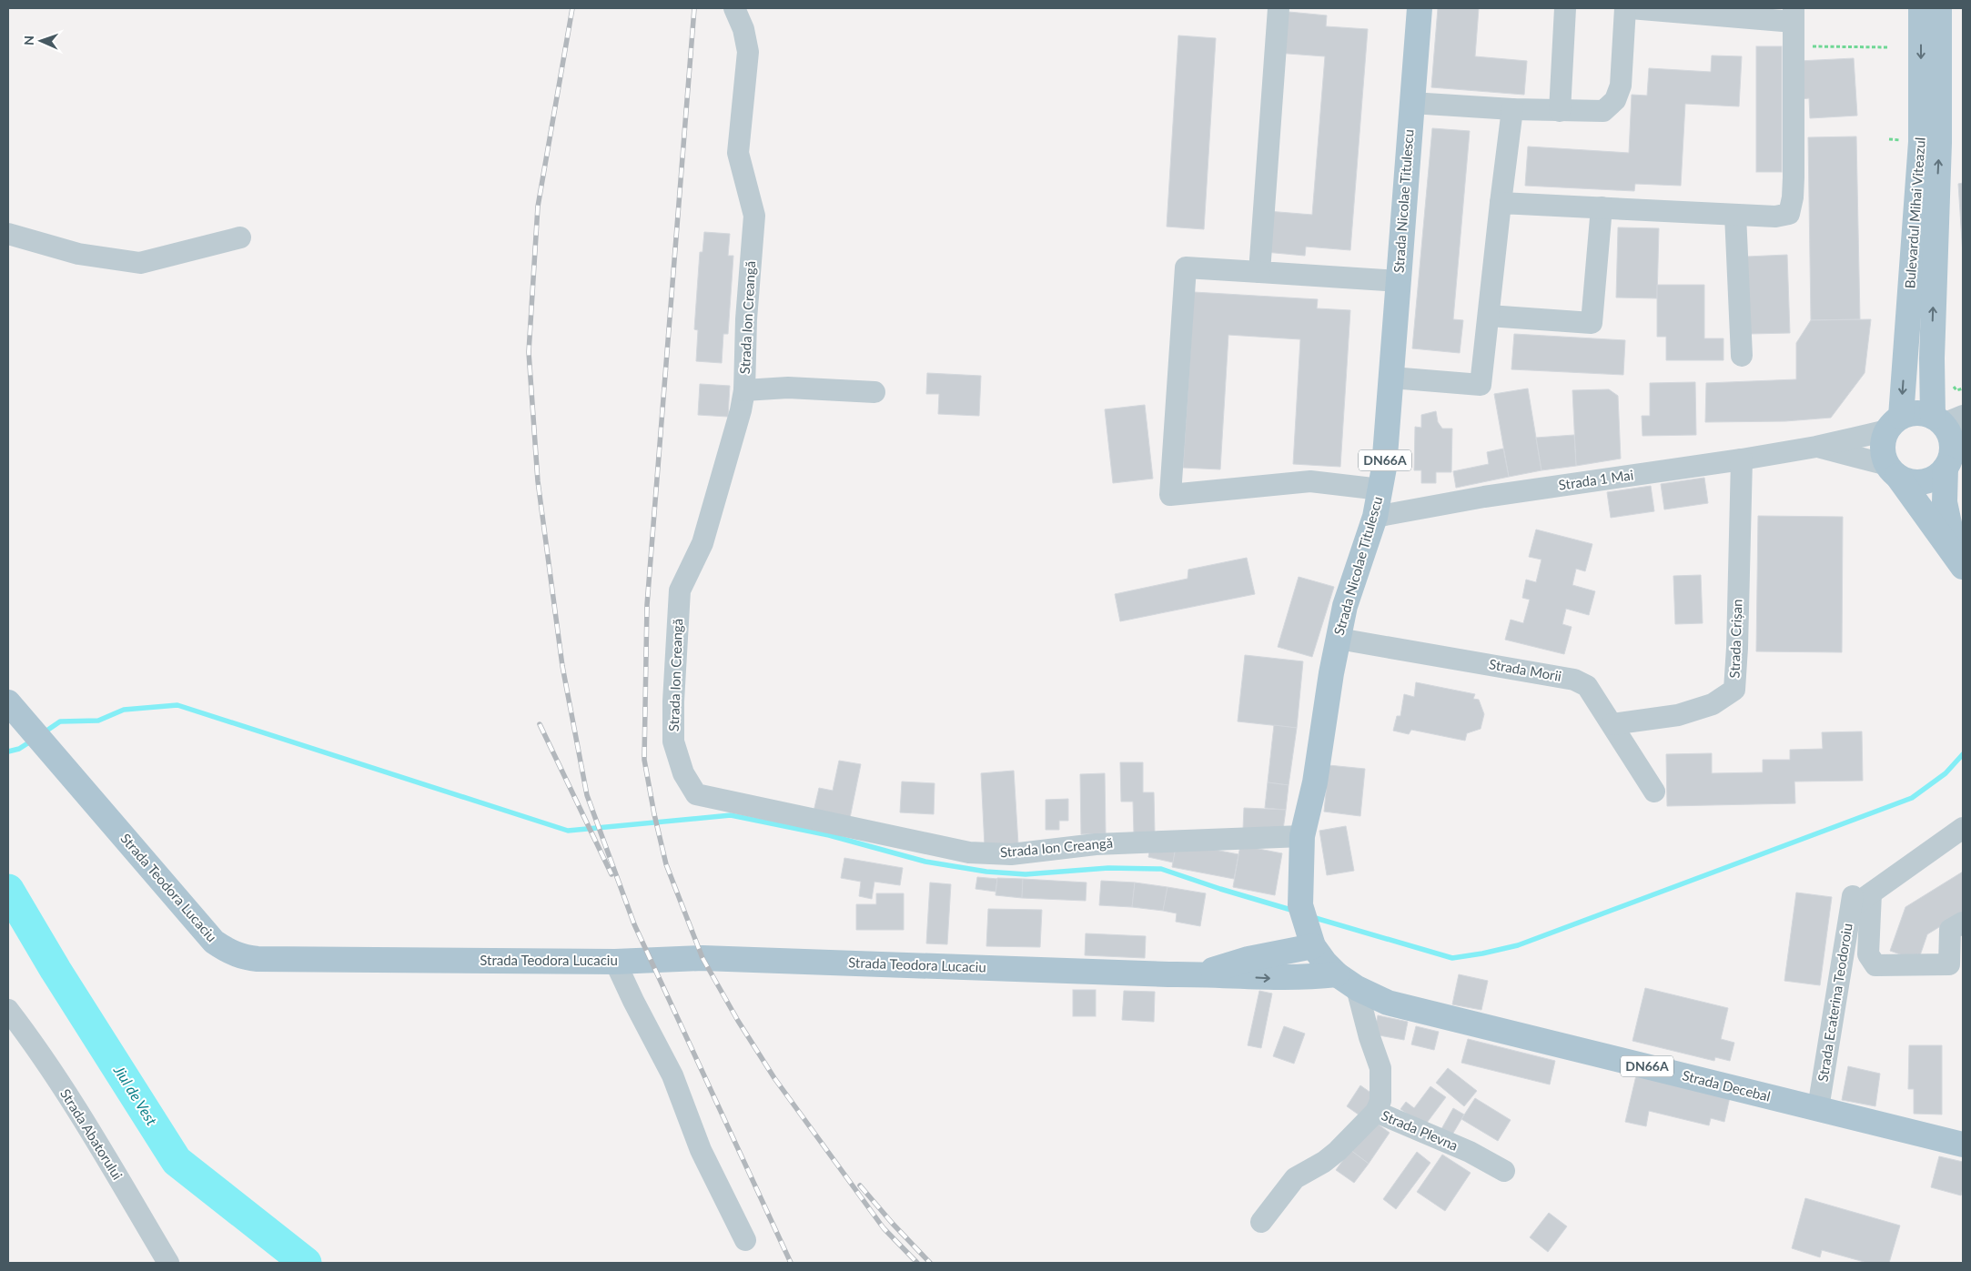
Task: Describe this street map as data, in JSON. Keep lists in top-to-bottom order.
{
  "streets": {
    "main road": [
      "Strada Nicolae Titulescu",
      "Bulevardul Mihai Viteazul",
      "DN66A",
      "Strada Teodora Lucaciu",
      "Strada Decebal"
    ],
    "street": [
      "Strada Ion Creangă",
      "Strada 1 Mai",
      "Strada Crișan",
      "Strada Morii",
      "Strada Ecaterina Teodoroiu",
      "Strada Plevna",
      "Strada Abatorului"
    ]
  },
  "crossings": [
    ["Strada Nicolae Titulescu", "Strada Ion Creangă"],
    ["Strada Nicolae Titulescu", "Strada 1 Mai"],
    ["Strada Nicolae Titulescu", "Strada Morii"],
    ["Strada Nicolae Titulescu", "Strada Teodora Lucaciu"],
    ["Strada Nicolae Titulescu", "Strada Decebal"],
    ["Bulevardul Mihai Viteazul", "Strada 1 Mai"],
    ["Strada 1 Mai", "Strada Crișan"],
    ["Strada Crișan", "Strada Morii"],
    ["Strada Teodora Lucaciu", "Strada Decebal"],
    ["Strada Ecaterina Teodoroiu", "Strada Decebal"],
    ["Strada Decebal", "Strada Plevna"]
  ],
  "water": ["Jiul de Vest"],
  "north": "left"
}
